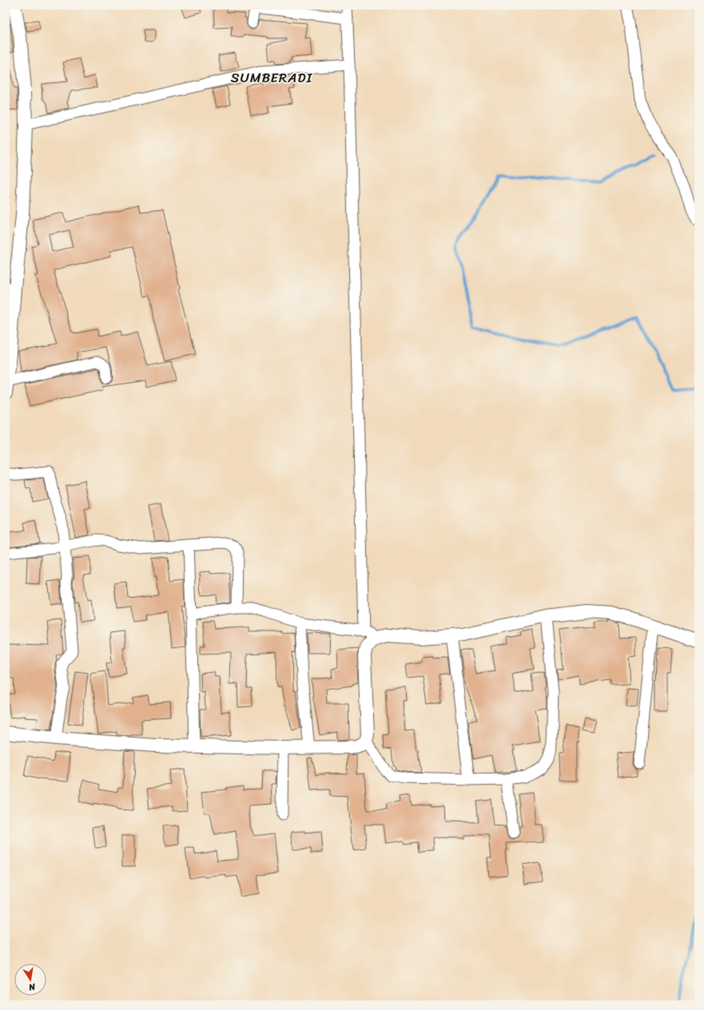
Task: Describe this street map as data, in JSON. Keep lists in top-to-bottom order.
{
  "districts": ["SUMBERADI"],
  "north": "bottom"
}
